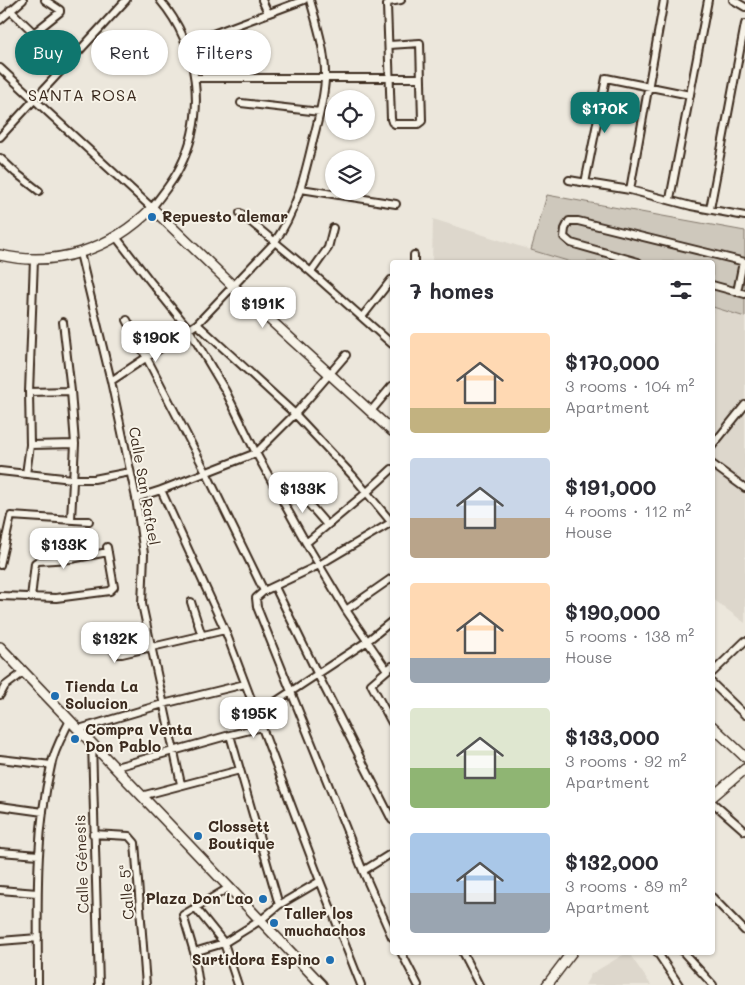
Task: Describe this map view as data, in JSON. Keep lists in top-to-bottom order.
{
  "streets": {
    "street": ["Calle San Rafael", "Calle Génesis", "Calle 5ª"]
  },
  "crossings": [
    ["Calle Génesis", "Calle 5ª"]
  ],
  "districts": ["SANTA ROSA"],
  "places": [
    "Repuesto alemar",
    "Tienda La Solucion",
    "Compra Venta Don Pablo",
    "Clossett Boutique",
    "Plaza Don Lao",
    "Taller los muchachos",
    "Surtidora Espino"
  ],
  "page": {
    "chip": ["Buy", "Rent", "Filters"],
    "price": [
      "$170K",
      "$191K",
      "$190K",
      "$133K",
      "$133K",
      "$132K",
      "$195K"
    ],
    "heading": "7 homes",
    "list": [
      {
        "name": "$170,000",
        "note": "3 rooms · 104 m² · Apartment"
      },
      {
        "name": "$191,000",
        "note": "4 rooms · 112 m² · House"
      },
      {
        "name": "$190,000",
        "note": "5 rooms · 138 m² · House"
      },
      {
        "name": "$133,000",
        "note": "3 rooms · 92 m² · Apartment"
      },
      {
        "name": "$132,000",
        "note": "3 rooms · 89 m² · Apartment"
      }
    ]
  }
}
